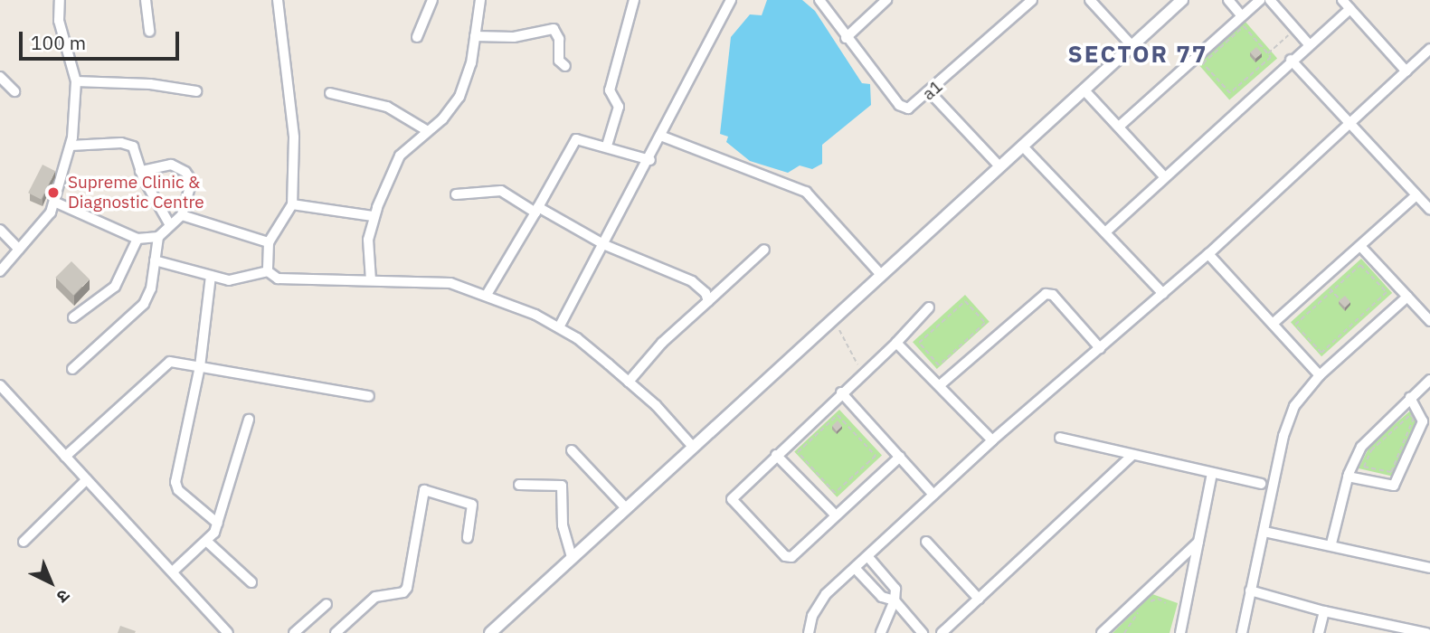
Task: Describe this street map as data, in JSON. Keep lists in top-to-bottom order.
{
  "streets": {
    "street": ["a1"]
  },
  "districts": ["SECTOR 77"],
  "places": ["Supreme Clinic & Diagnostic Centre"],
  "scale_bar": "100 m",
  "north": "bottom right"
}
